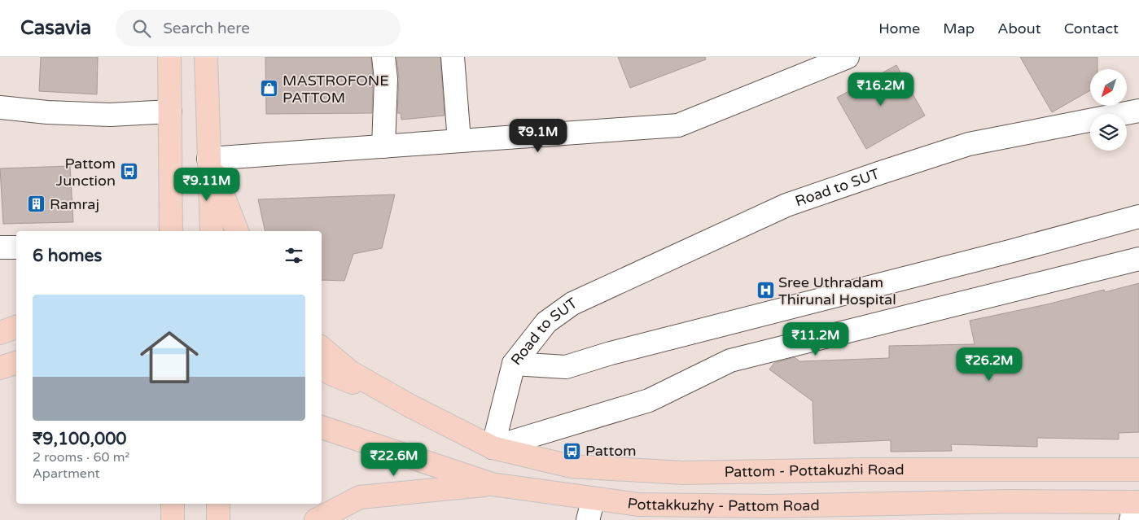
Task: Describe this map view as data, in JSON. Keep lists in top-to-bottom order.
{
  "streets": {
    "main road": ["Pattom - Pottakuzhi Road", "Pottakkuzhy - Pattom Road"],
    "street": ["Road to SUT"]
  },
  "places": {
    "shop": ["MASTROFONE PATTOM"],
    "bus stop": ["Pattom Junction", "Pattom"],
    "building": ["Ramraj"],
    "hospital": ["Sree Uthradam Thirunal Hospital"]
  },
  "north": "bottom left",
  "page": {
    "header": "Casavia",
    "search": "Search here",
    "nav": [
      "Home",
      "Map",
      "About",
      "Contact"
    ],
    "price": [
      "₹16.2M",
      "₹9.1M",
      "₹9.11M",
      "₹11.2M",
      "₹26.2M",
      "₹22.6M"
    ],
    "heading": "6 homes",
    "list": [
      {
        "name": "₹9,100,000",
        "note": "2 rooms · 60 m² · Apartment"
      }
    ]
  }
}
